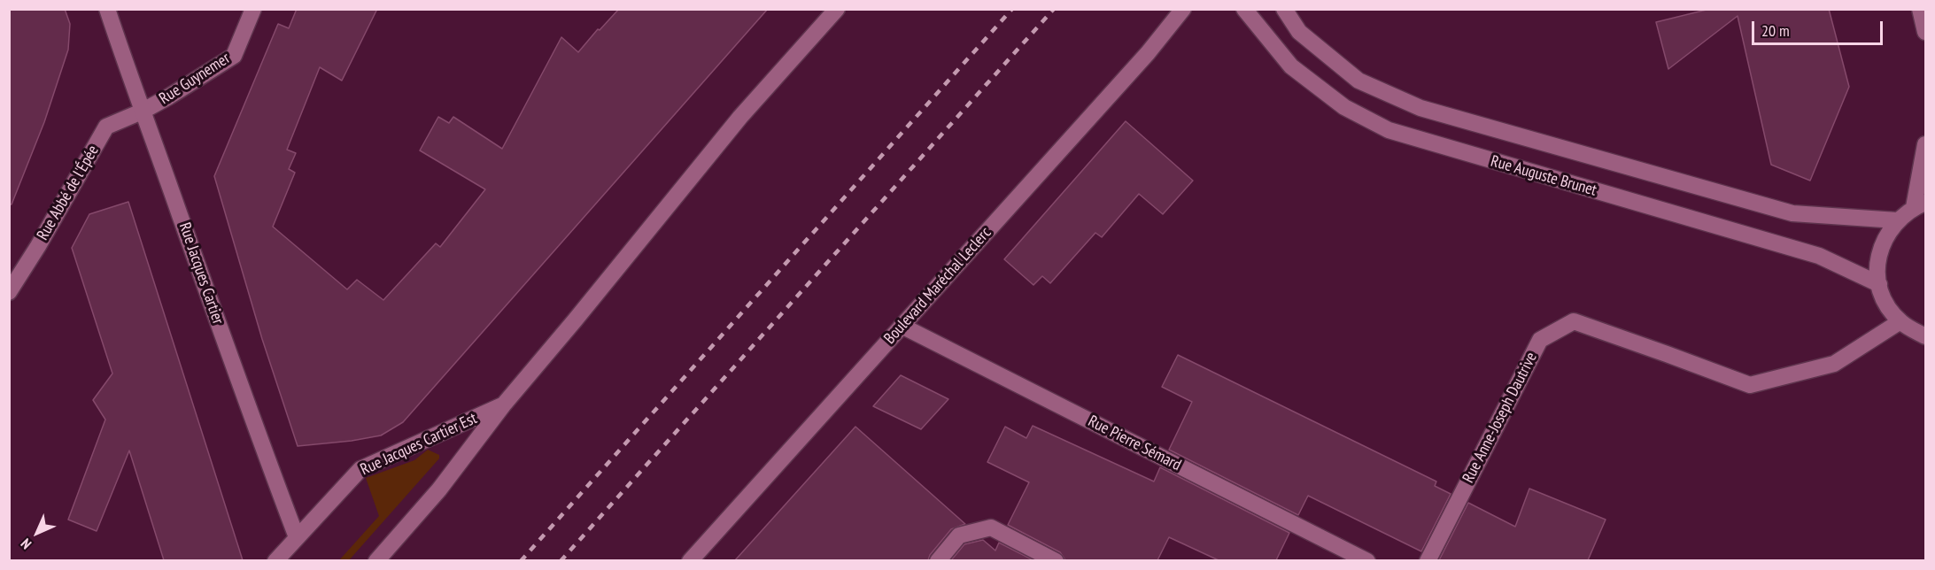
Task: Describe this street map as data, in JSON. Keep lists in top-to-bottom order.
{
  "streets": {
    "street": [
      "Rue Guynemer",
      "Rue Auguste Brunet",
      "Rue Abbé de l'Épée",
      "Rue Jacques Cartier",
      "Boulevard Maréchal Leclerc",
      "Rue Anne-Joseph Dautrive",
      "Rue Pierre Sémard",
      "Rue Jacques Cartier Est"
    ]
  },
  "crossings": [
    ["Rue Guynemer", "Rue Abbé de l'Épée"],
    ["Rue Guynemer", "Rue Jacques Cartier"],
    ["Rue Abbé de l'Épée", "Rue Jacques Cartier"],
    ["Rue Jacques Cartier", "Rue Jacques Cartier Est"],
    ["Boulevard Maréchal Leclerc", "Rue Pierre Sémard"]
  ],
  "scale_bar": "20 m",
  "north": "bottom left"
}
